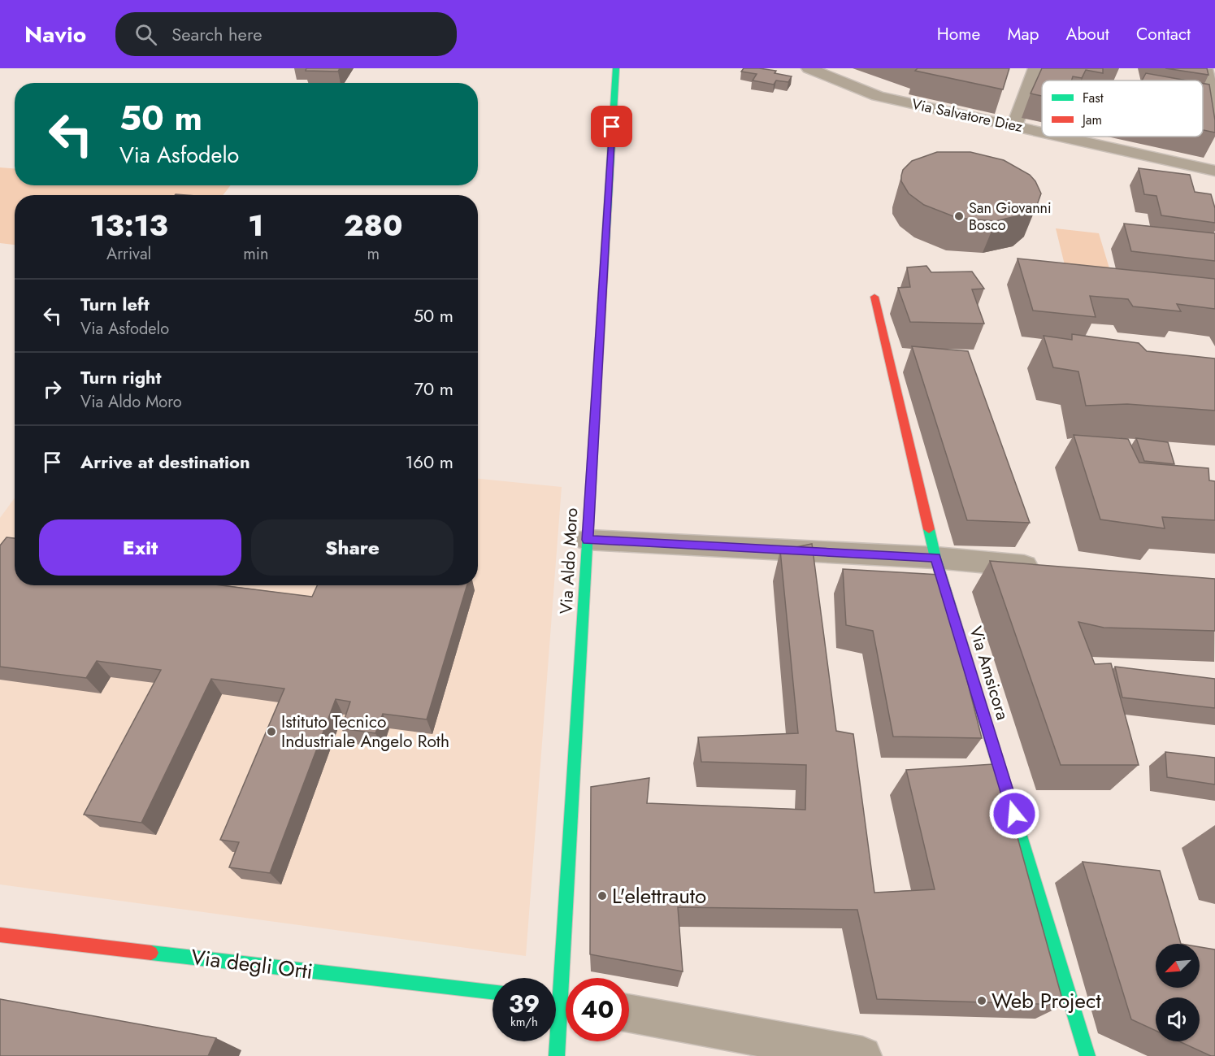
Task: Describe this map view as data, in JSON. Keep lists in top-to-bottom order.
{
  "streets": {
    "street": [
      "Via Salvatore Diez",
      "Via Aldo Moro",
      "Via Amsicora",
      "Via degli Orti"
    ]
  },
  "places": [
    "San Giovanni Bosco",
    "Istituto Tecnico Industriale Angelo Roth",
    "L'elettrauto",
    "Web Project"
  ],
  "legend": ["Fast", "Jam"],
  "north": "bottom left",
  "page": {
    "header": "Navio",
    "search": "Search here",
    "nav": [
      "Home",
      "Map",
      "About",
      "Contact"
    ],
    "turn": ["50 m", "Via Asfodelo"],
    "eta": [
      "13:13",
      "Arrival",
      "1",
      "min",
      "280",
      "m"
    ],
    "list": [
      {
        "name": "Turn left",
        "note": "Via Asfodelo",
        "value": "50 m"
      },
      {
        "name": "Turn right",
        "note": "Via Aldo Moro",
        "value": "70 m"
      },
      {
        "name": "Arrive at destination",
        "value": "160 m"
      }
    ],
    "buttons": ["Exit", "Share"],
    "speed": "39 km/h",
    "limit": "40"
  }
}
